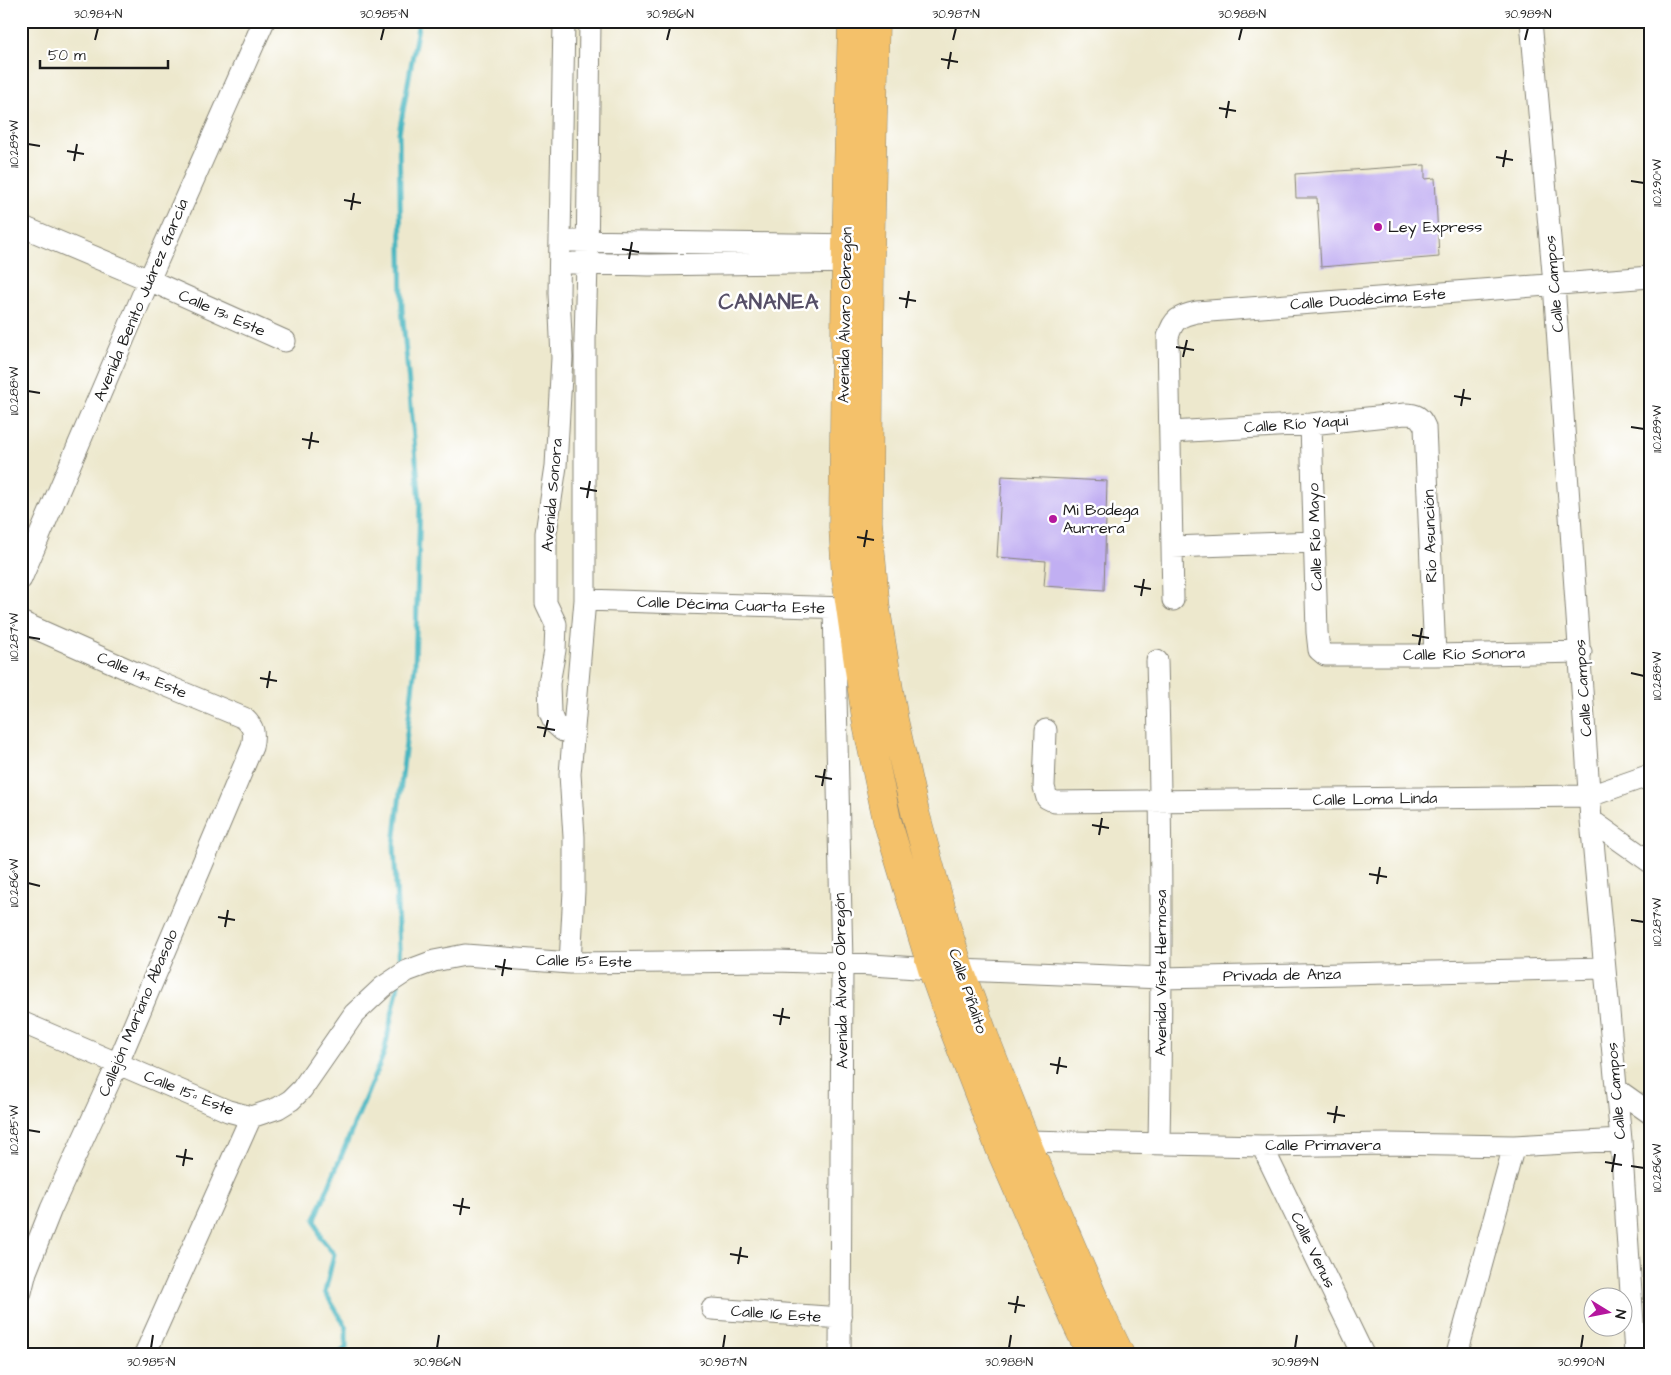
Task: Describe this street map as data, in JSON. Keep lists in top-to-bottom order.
{
  "streets": {
    "main road": ["Avenida Álvaro Obregón", "Calle Piñalito"],
    "street": [
      "Calle Campos",
      "Calle Duodécima Este",
      "Avenida Benito Juárez García",
      "Calle 13ª Este",
      "Calle Río Yaqui",
      "Avenida Sonora",
      "Río Asunción",
      "Calle Río Mayo",
      "Calle Décima Cuarta Este",
      "Calle Río Sonora",
      "Calle 14ª Este",
      "Calle Loma Linda",
      "Calle 15ª Este",
      "Avenida Vista Hermosa",
      "Privada de Anza",
      "Callejón Mariano Abasolo",
      "Calle Primavera",
      "Calle Venus",
      "Calle 16 Este"
    ]
  },
  "crossings": [
    ["Calle Campos", "Calle Duodécima Este"],
    ["Calle Campos", "Calle Río Sonora"],
    ["Calle Campos", "Calle Loma Linda"],
    ["Calle Campos", "Privada de Anza"],
    ["Calle Campos", "Calle Primavera"],
    ["Calle Duodécima Este", "Calle Río Yaqui"],
    ["Avenida Benito Juárez García", "Calle 13ª Este"],
    ["Avenida Álvaro Obregón", "Calle Décima Cuarta Este"],
    ["Avenida Álvaro Obregón", "Calle 15ª Este"],
    ["Avenida Álvaro Obregón", "Calle Piñalito"],
    ["Avenida Álvaro Obregón", "Calle 16 Este"],
    ["Calle Río Yaqui", "Río Asunción"],
    ["Calle Río Yaqui", "Calle Río Mayo"],
    ["Río Asunción", "Calle Río Sonora"],
    ["Calle Río Mayo", "Calle Río Sonora"],
    ["Calle Décima Cuarta Este", "Calle Piñalito"],
    ["Calle 14ª Este", "Callejón Mariano Abasolo"],
    ["Calle Loma Linda", "Avenida Vista Hermosa"],
    ["Calle 15ª Este", "Privada de Anza"],
    ["Calle 15ª Este", "Calle Piñalito"],
    ["Calle 15ª Este", "Callejón Mariano Abasolo"],
    ["Avenida Vista Hermosa", "Privada de Anza"],
    ["Avenida Vista Hermosa", "Calle Primavera"],
    ["Privada de Anza", "Calle Piñalito"],
    ["Calle Piñalito", "Calle Primavera"],
    ["Calle Primavera", "Calle Venus"]
  ],
  "districts": ["CANANEA"],
  "places": ["Ley Express", "Mi Bodega Aurrera"],
  "scale_bar": "50 m",
  "north": "right",
  "coordinates": [
    "30.984°N",
    "30.985°N",
    "30.986°N",
    "30.987°N",
    "30.988°N",
    "30.989°N",
    "110.289°W",
    "110.290°W",
    "110.288°W",
    "110.287°W",
    "110.286°W",
    "110.285°W",
    "30.990°N"
  ]
}
